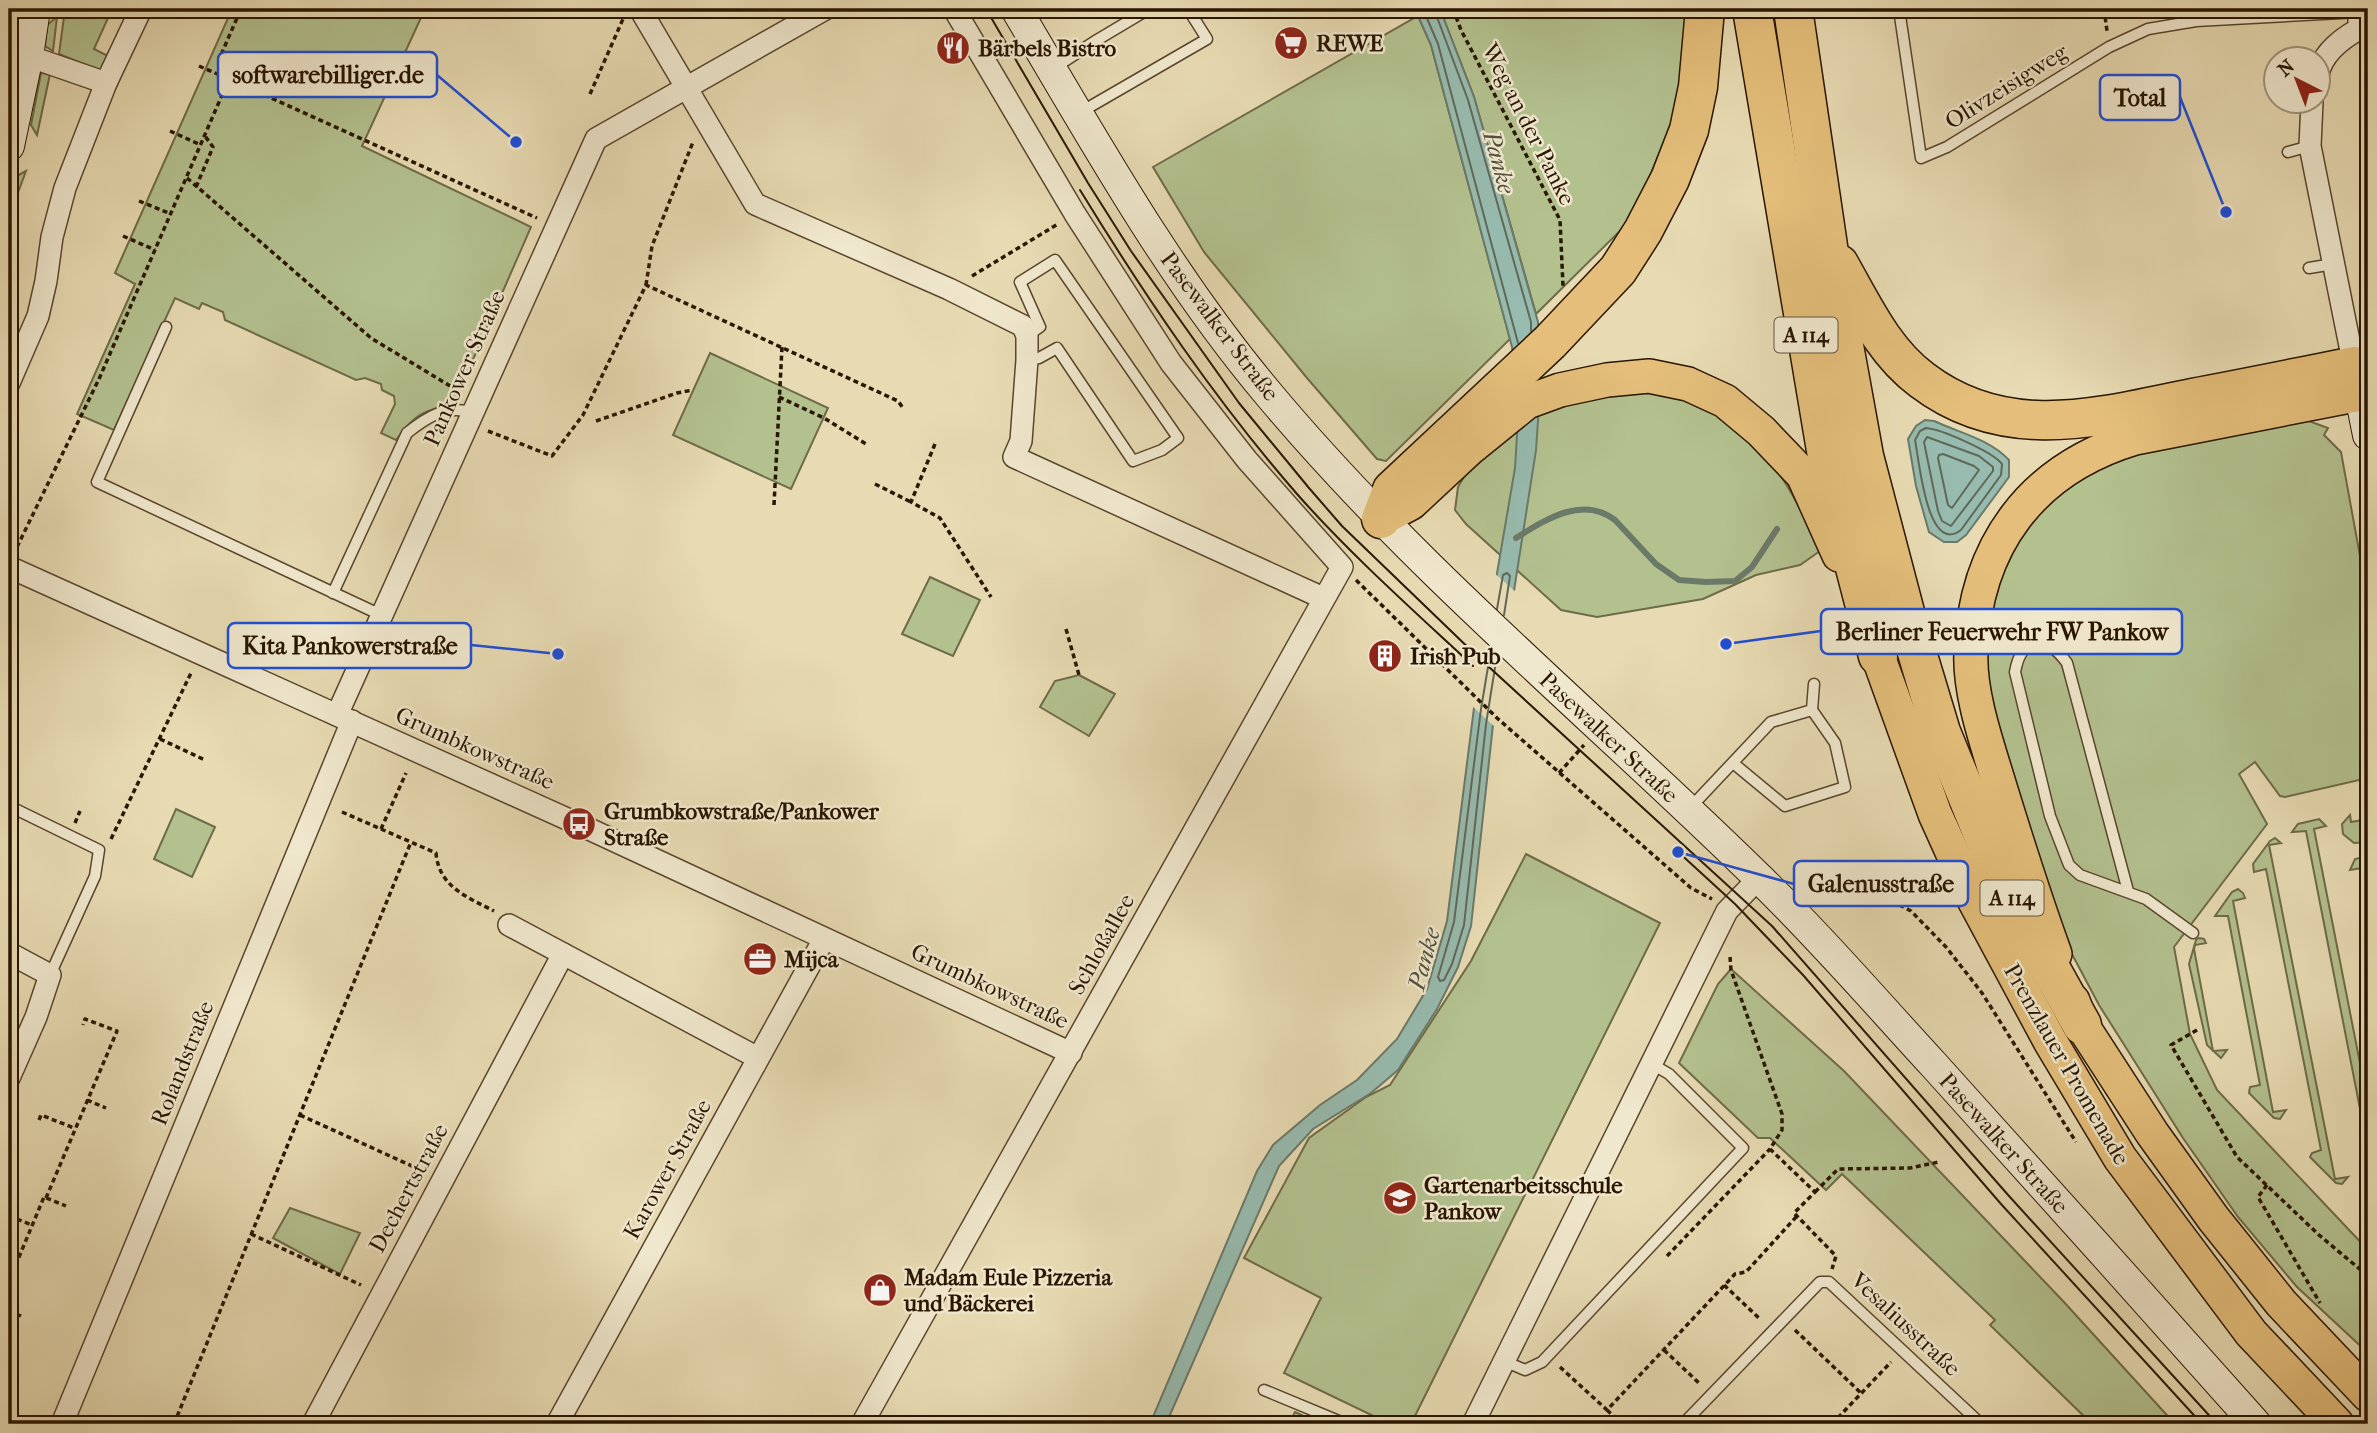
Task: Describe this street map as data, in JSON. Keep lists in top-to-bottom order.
{
  "streets": {
    "highway": ["A 114"],
    "main road": ["Pasewalker Straße", "Prenzlauer Promenade"],
    "street": [
      "Pankower Straße",
      "Grumbkowstraße",
      "Schloßallee",
      "Rolandstraße",
      "Karower Straße",
      "Dechertstraße"
    ],
    "lane": ["Olivzeisigweg", "Vesaliusstraße"],
    "path": ["Weg an der Panke"]
  },
  "crossings": [
    ["Pasewalker Straße", "Prenzlauer Promenade"],
    ["A 114", "Prenzlauer Promenade"],
    ["Pankower Straße", "Grumbkowstraße"],
    ["Pankower Straße", "Rolandstraße"],
    ["Grumbkowstraße", "Schloßallee"],
    ["Grumbkowstraße", "Rolandstraße"],
    ["Grumbkowstraße", "Karower Straße"]
  ],
  "water": ["Panke"],
  "places": {
    "supermarket": ["REWE"],
    "restaurant": ["Bärbels Bistro"],
    "other": [
      "softwarebilliger.de",
      "Total",
      "Berliner Feuerwehr FW Pankow",
      "Kita Pankowerstraße",
      "Galenusstraße"
    ],
    "building": ["Irish Pub"],
    "bus stop": ["Grumbkowstraße/Pankower Straße"],
    "office": ["Mijca"],
    "school or university": ["Gartenarbeitsschule Pankow"],
    "shop": ["Madam Eule Pizzeria und Bäckerei"]
  },
  "north": "top left"
}
